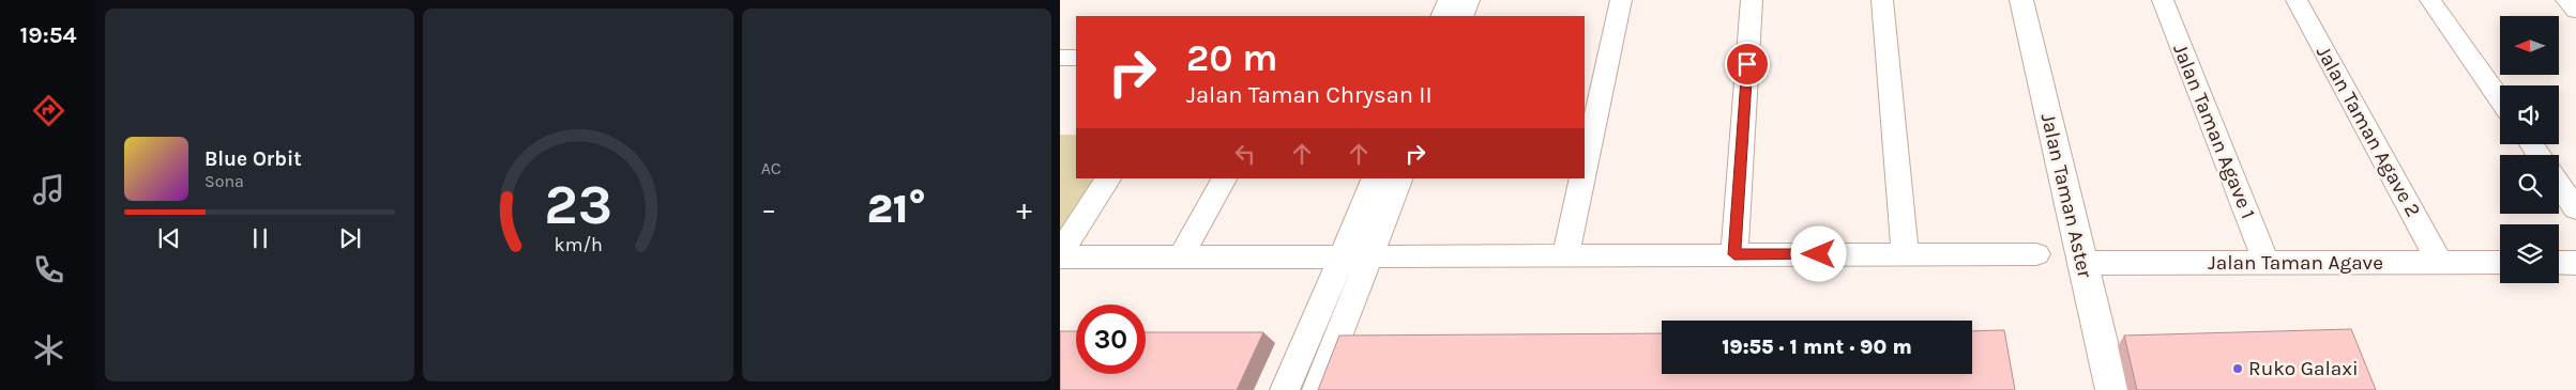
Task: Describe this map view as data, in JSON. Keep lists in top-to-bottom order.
{
  "streets": {
    "main road": ["Jalan Taman Aster"],
    "street": ["Jalan Taman Agave 1", "Jalan Taman Agave 2", "Jalan Taman Agave"]
  },
  "crossings": [
    ["Jalan Taman Agave 1", "Jalan Taman Agave"],
    ["Jalan Taman Agave 2", "Jalan Taman Agave"],
    ["Jalan Taman Aster", "Jalan Taman Agave"]
  ],
  "places": ["Ruko Galaxi"],
  "north": "left",
  "page": {
    "tabs": "19:54",
    "tile": "AC",
    "turn": ["20 m", "Jalan Taman Chrysan II"],
    "song": ["Blue Orbit", "Sona"],
    "heat": ["−", "21°", "+"],
    "limit": "30",
    "trip": "19:55 · 1 mnt · 90 m",
    "gauge": ["23", "km/h"]
  }
}
